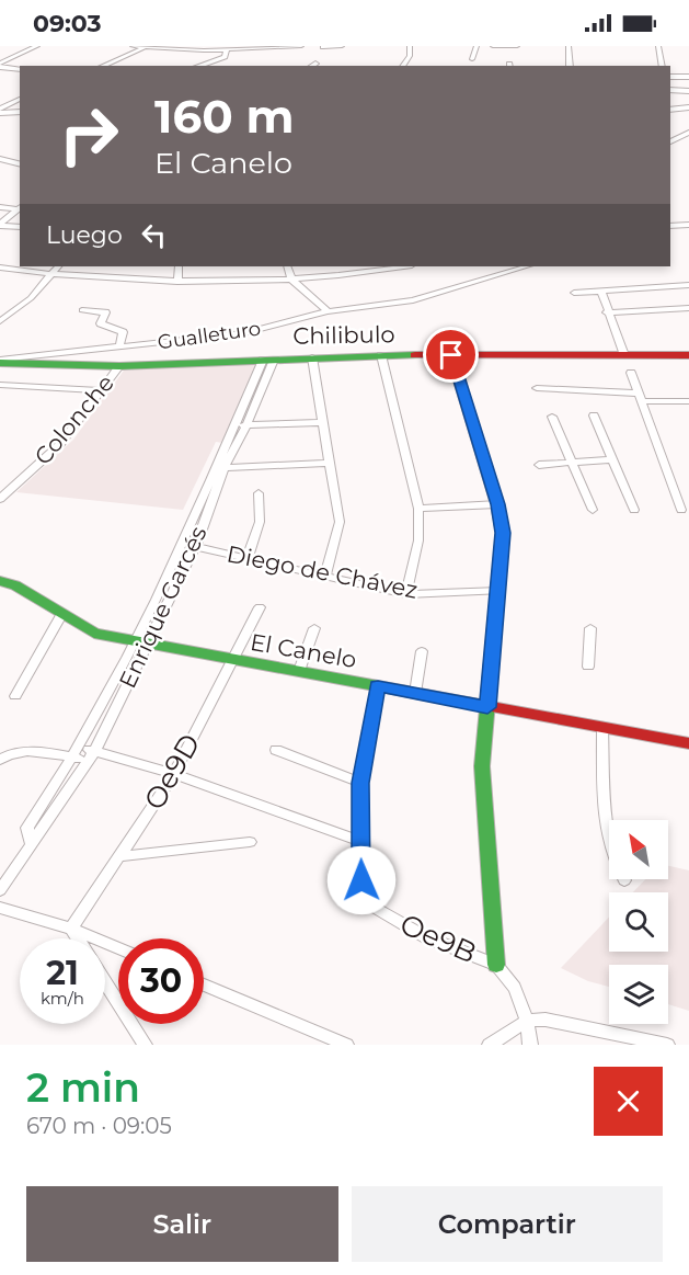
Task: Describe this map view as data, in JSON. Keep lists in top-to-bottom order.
{
  "streets": {
    "street": [
      "Gualleturo",
      "Chilibulo",
      "Colonche",
      "Diego de Chávez",
      "Enrique Garcés",
      "El Canelo",
      "Oe9D",
      "Oe9B"
    ]
  },
  "crossings": [
    ["Gualleturo", "Chilibulo"],
    ["Chilibulo", "Colonche"],
    ["Chilibulo", "Enrique Garcés"],
    ["Diego de Chávez", "Enrique Garcés"],
    ["Enrique Garcés", "El Canelo"],
    ["El Canelo", "Oe9D"],
    ["El Canelo", "Oe9B"]
  ],
  "north": "top left",
  "page": {
    "status": "09:03",
    "turn": ["160 m", "El Canelo"],
    "then": "Luego",
    "speed": "21 km/h",
    "limit": "30",
    "heading": ["2 min", "670 m · 09:05"],
    "buttons": ["Salir", "Compartir"]
  }
}
